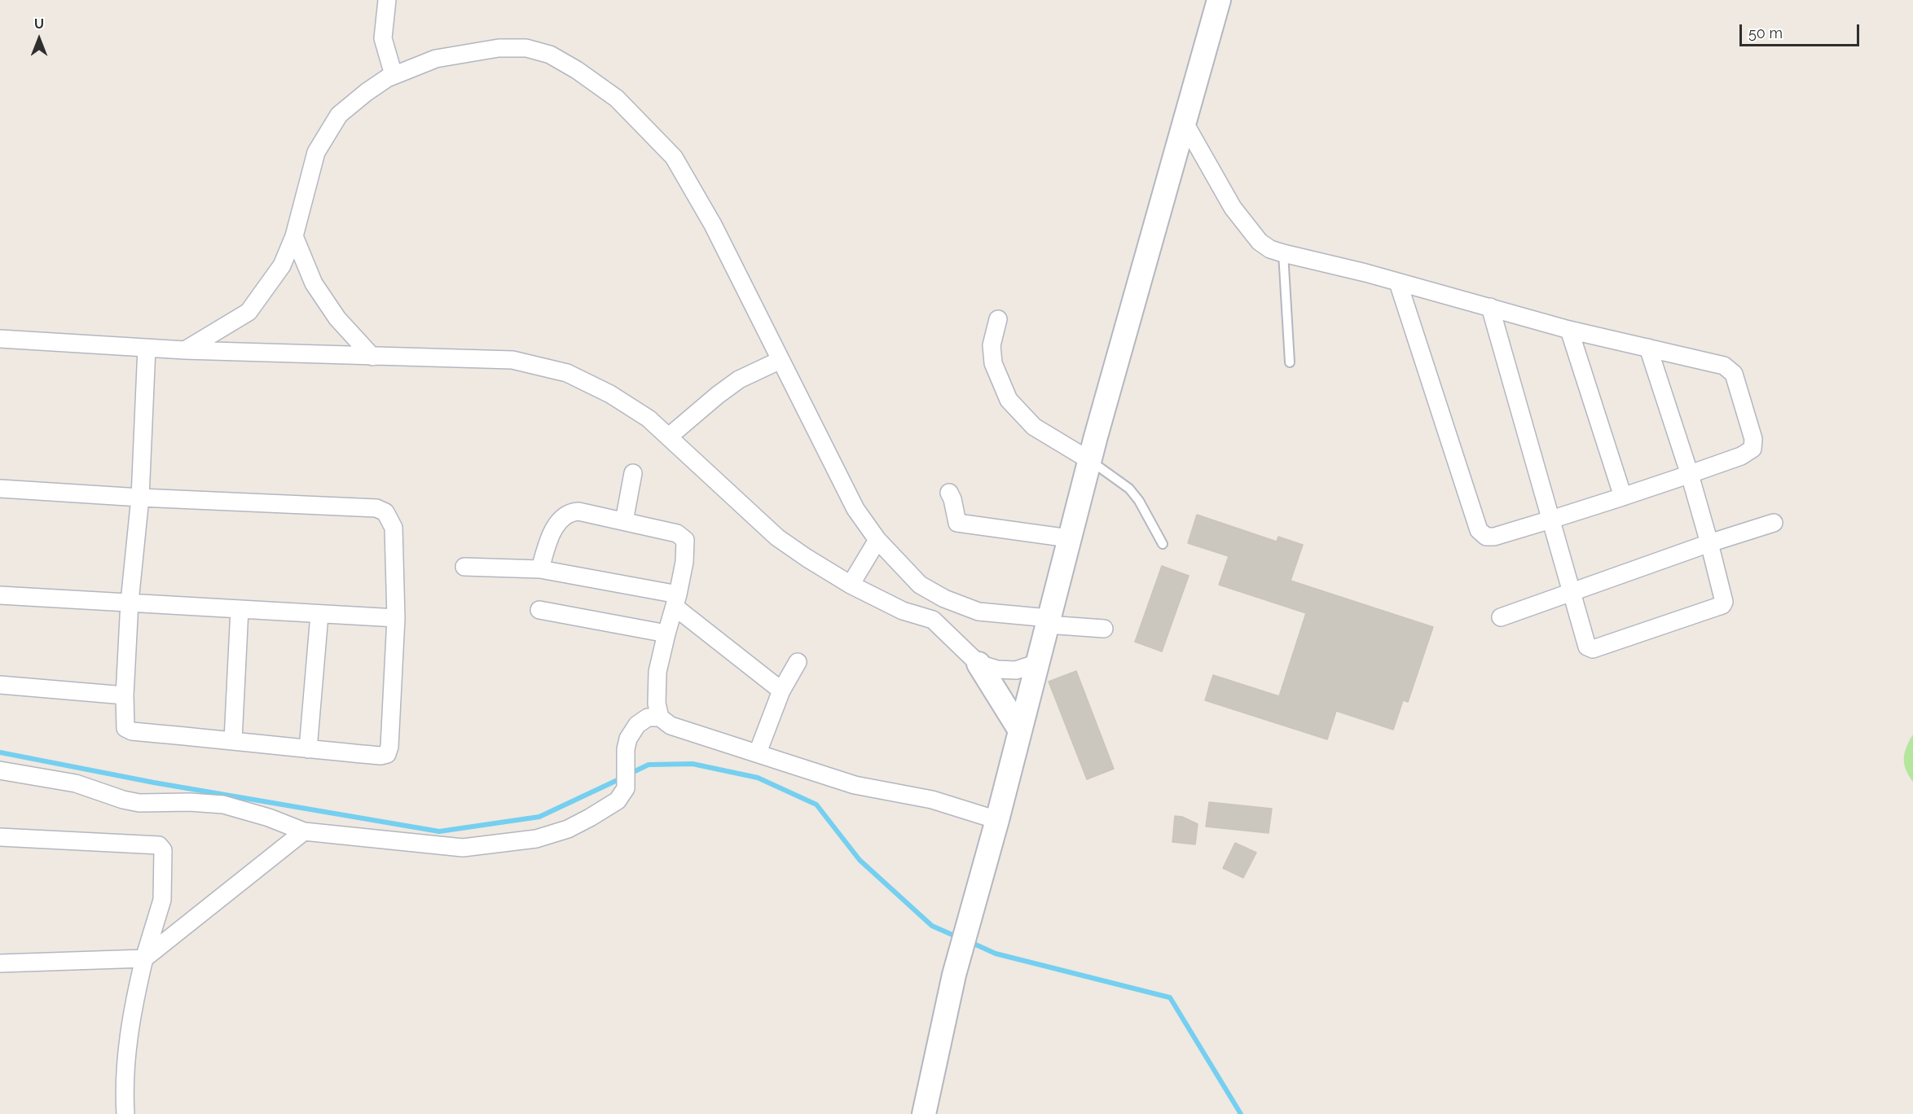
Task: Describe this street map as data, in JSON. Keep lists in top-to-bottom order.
{
  "scale_bar": "50 m",
  "north": "top"
}
